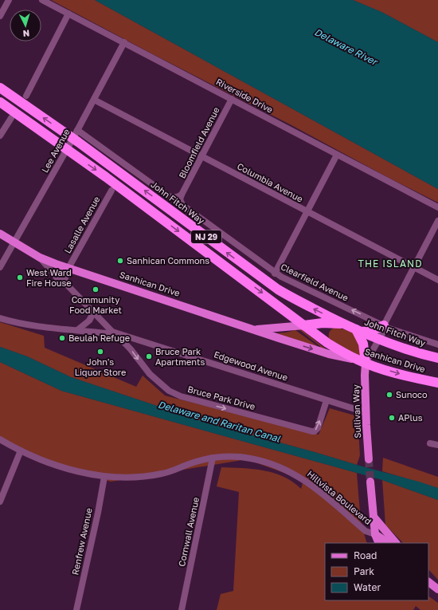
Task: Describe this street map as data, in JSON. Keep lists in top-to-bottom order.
{
  "streets": {
    "highway": ["John Fitch Way", "NJ 29", "Sanhican Drive"],
    "main road": ["Sullivan Way"],
    "street": [
      "Riverside Drive",
      "Bloomfield Avenue",
      "Lee Avenue",
      "Columbia Avenue",
      "Lasalle Avenue",
      "Clearfield Avenue",
      "Edgewood Avenue",
      "Bruce Park Drive",
      "Hillvista Boulevard",
      "Cornwall Avenue",
      "Renfrew Avenue"
    ]
  },
  "crossings": [
    ["Riverside Drive", "Bloomfield Avenue"],
    ["Riverside Drive", "Lee Avenue"],
    ["Bloomfield Avenue", "Columbia Avenue"],
    ["Bloomfield Avenue", "Clearfield Avenue"],
    ["Lee Avenue", "Columbia Avenue"],
    ["Lee Avenue", "John Fitch Way"],
    ["Lee Avenue", "NJ 29"],
    ["Lee Avenue", "Sanhican Drive"],
    ["Lasalle Avenue", "Sanhican Drive"],
    ["Lasalle Avenue", "Bruce Park Drive"],
    ["NJ 29", "Sanhican Drive"],
    ["NJ 29", "Sullivan Way"],
    ["Sanhican Drive", "Bruce Park Drive"],
    ["Sanhican Drive", "Sullivan Way"],
    ["Edgewood Avenue", "Bruce Park Drive"],
    ["Edgewood Avenue", "Sullivan Way"],
    ["Hillvista Boulevard", "Cornwall Avenue"],
    ["Hillvista Boulevard", "Renfrew Avenue"]
  ],
  "one_way": ["Clearfield Avenue", "Sanhican Drive", "Bruce Park Drive"],
  "districts": ["THE ISLAND"],
  "water": ["Delaware River", "Delaware and Raritan Canal"],
  "places": [
    "Sanhican Commons",
    "West Ward Fire House",
    "Community Food Market",
    "Beulah Refuge",
    "John's Liquor Store",
    "Bruce Park Apartments",
    "Sunoco",
    "APlus"
  ],
  "legend": ["Road", "Park", "Water"],
  "north": "bottom"
}
